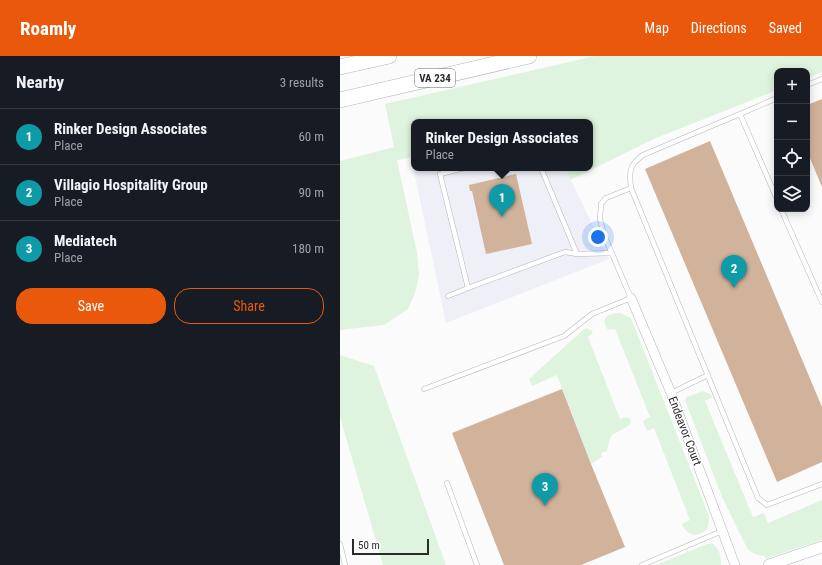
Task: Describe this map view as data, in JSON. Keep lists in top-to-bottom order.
{
  "streets": {
    "highway": ["VA 234"],
    "street": ["Endeavor Court"]
  },
  "scale_bar": "50 m",
  "page": {
    "header": "Roamly",
    "nav": ["Map", "Directions", "Saved"],
    "heading": ["Nearby", "3 results"],
    "map_buttons": ["+", "−"],
    "list": [
      {
        "mark": "1",
        "name": "Rinker Design Associates",
        "note": "Place",
        "value": "60 m"
      },
      {
        "mark": "2",
        "name": "Villagio Hospitality Group",
        "note": "Place",
        "value": "90 m"
      },
      {
        "mark": "3",
        "name": "Mediatech",
        "note": "Place",
        "value": "180 m"
      }
    ],
    "popup": ["Rinker Design Associates", "Place"],
    "pins": ["1", "2", "3"],
    "buttons": ["Save", "Share"],
    "scale": "50 m"
  }
}
